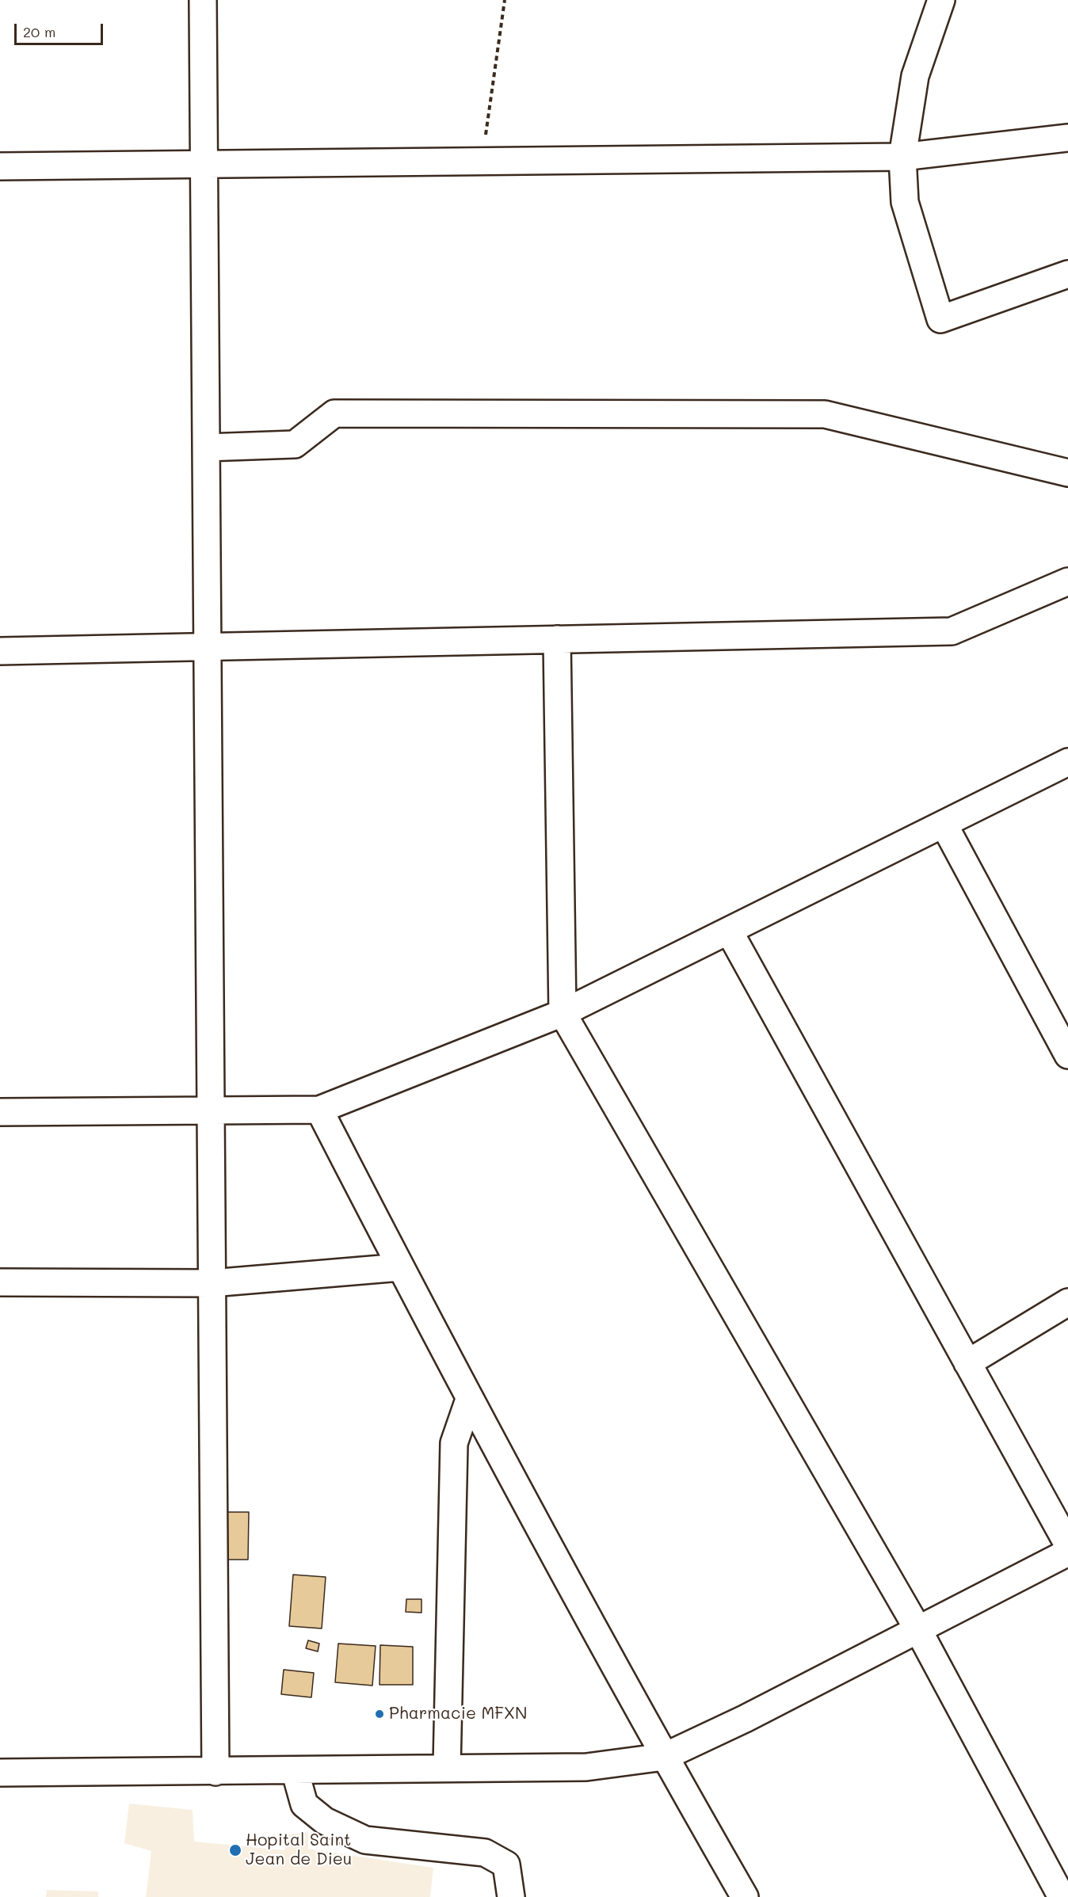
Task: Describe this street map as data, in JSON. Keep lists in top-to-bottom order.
{
  "places": ["Pharmacie MFXN", "Hopital Saint Jean de Dieu"],
  "scale_bar": "20 m"
}
